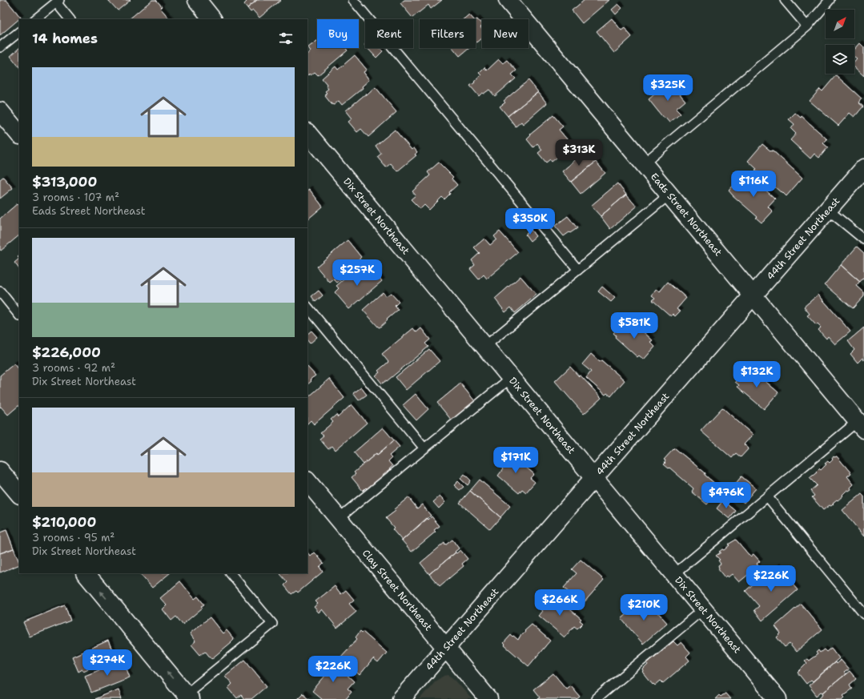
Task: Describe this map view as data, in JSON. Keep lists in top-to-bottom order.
{
  "streets": {
    "street": [
      "Eads Street Northeast",
      "Dix Street Northeast",
      "44th Street Northeast",
      "Clay Street Northeast"
    ]
  },
  "crossings": [
    ["Eads Street Northeast", "44th Street Northeast"],
    ["Dix Street Northeast", "44th Street Northeast"],
    ["44th Street Northeast", "Clay Street Northeast"]
  ],
  "north": "top right",
  "page": {
    "chip": [
      "Buy",
      "Rent",
      "Filters",
      "New"
    ],
    "heading": "14 homes",
    "list": [
      {
        "name": "$313,000",
        "note": "3 rooms · 107 m² · Eads Street Northeast"
      },
      {
        "name": "$226,000",
        "note": "3 rooms · 92 m² · Dix Street Northeast"
      },
      {
        "name": "$210,000",
        "note": "3 rooms · 95 m² · Dix Street Northeast"
      }
    ],
    "price": [
      "$325K",
      "$313K",
      "$116K",
      "$350K",
      "$257K",
      "$581K",
      "$132K",
      "$171K",
      "$476K",
      "$226K",
      "$266K",
      "$210K",
      "$274K",
      "$226K"
    ]
  }
}
